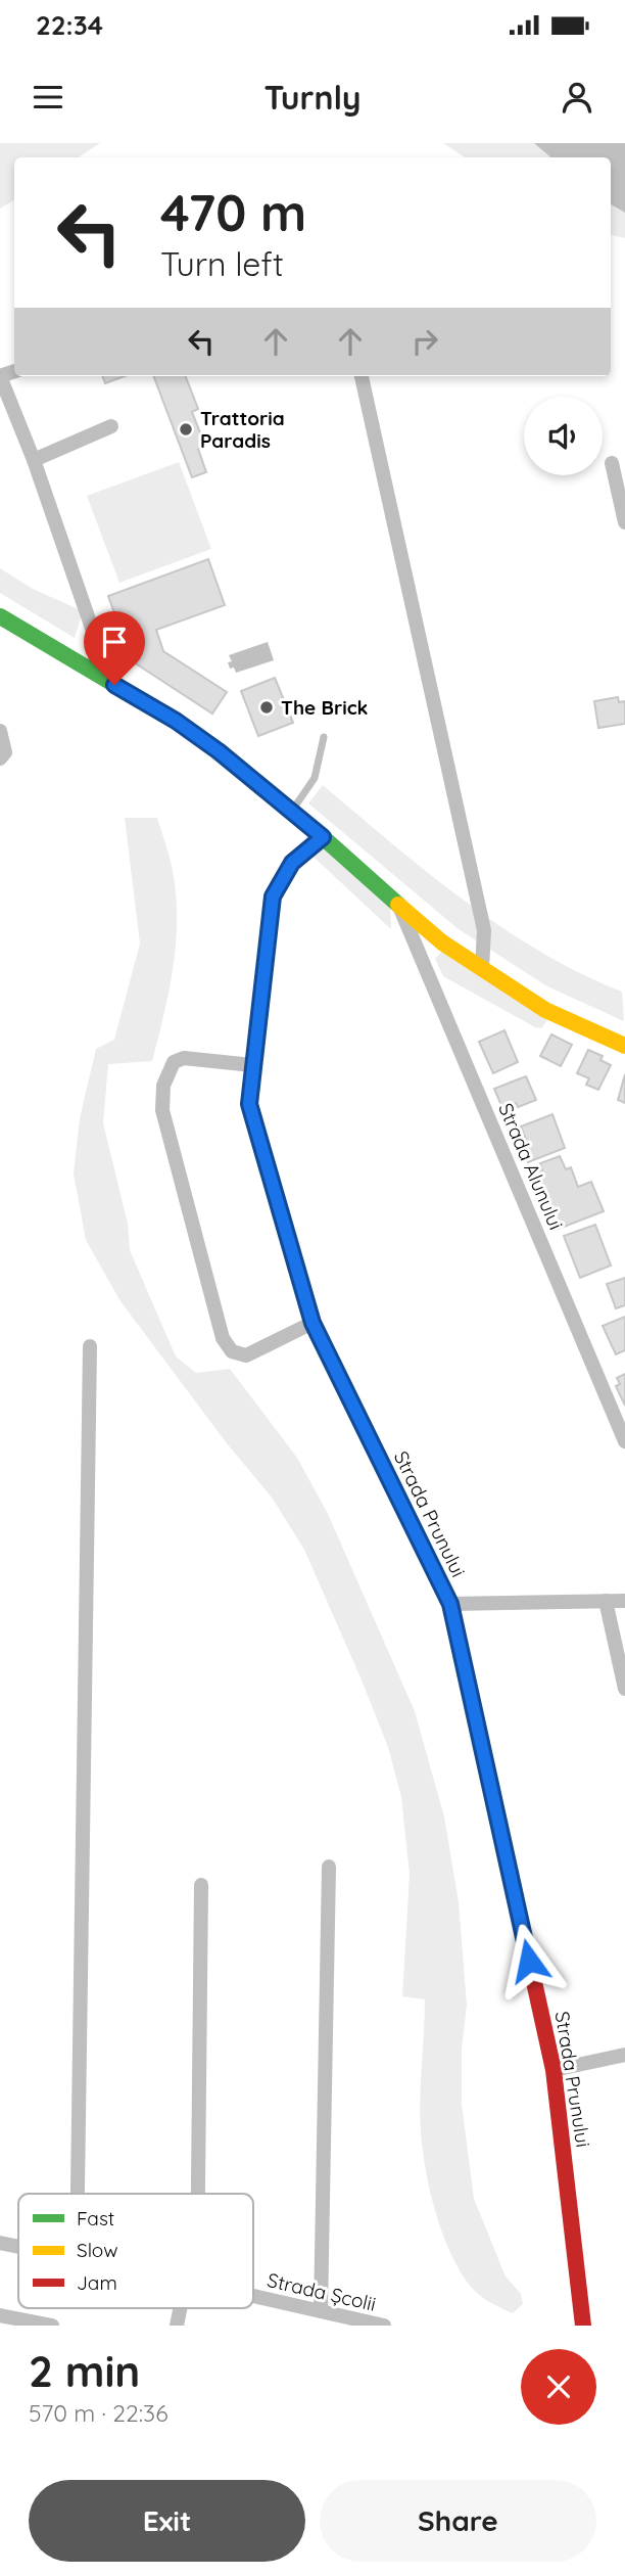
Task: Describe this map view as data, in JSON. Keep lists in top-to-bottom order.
{
  "streets": {
    "street": ["Strada Alunului", "Strada Prunului", "Strada Școlii"]
  },
  "places": ["Trattoria Paradis", "The Brick"],
  "legend": ["Fast", "Slow", "Jam"],
  "page": {
    "status": "22:34",
    "header": "Turnly",
    "turn": ["470 m", "Turn left"],
    "heading": ["2 min", "570 m · 22:36"],
    "buttons": ["Exit", "Share"]
  }
}
